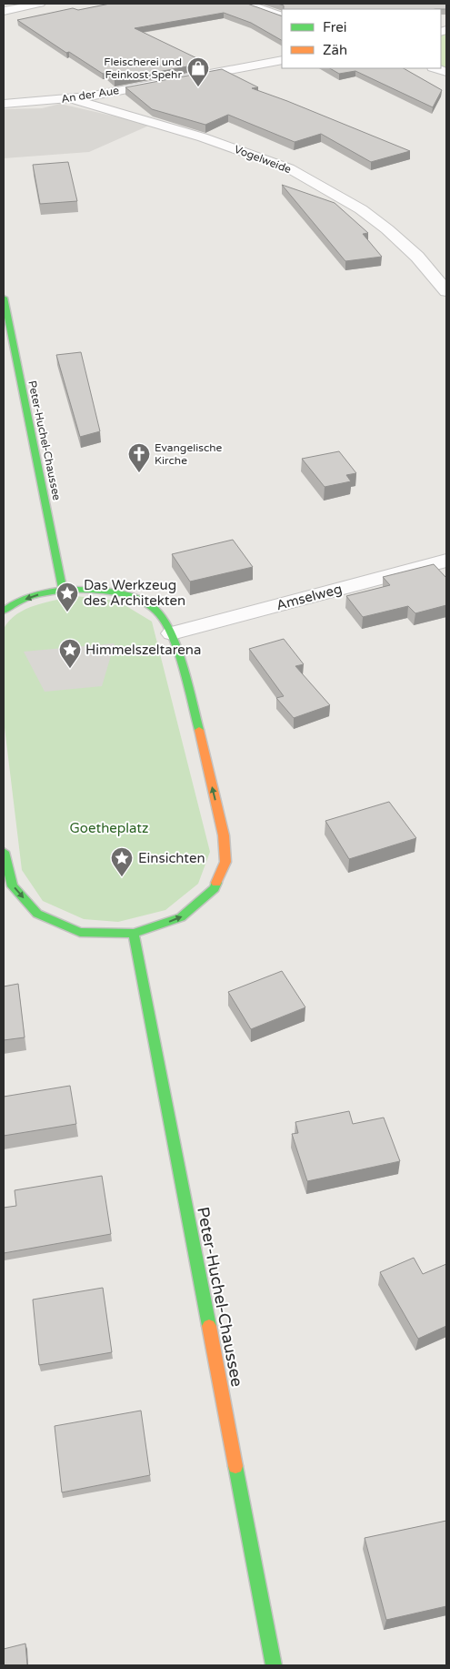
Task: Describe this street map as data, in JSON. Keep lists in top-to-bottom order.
{
  "streets": {
    "street": [
      "An der Aue",
      "Vogelweide",
      "Peter-Huchel-Chaussee",
      "Amselweg"
    ]
  },
  "crossings": [
    ["An der Aue", "Vogelweide"]
  ],
  "parks": ["Goetheplatz"],
  "places": {
    "shop": ["Fleischerei und Feinkost Spehr"],
    "church": ["Evangelische Kirche"],
    "place": ["Das Werkzeug des Architekten", "Himmelszeltarena", "Einsichten"]
  },
  "legend": ["Frei", "Zäh"]
}
